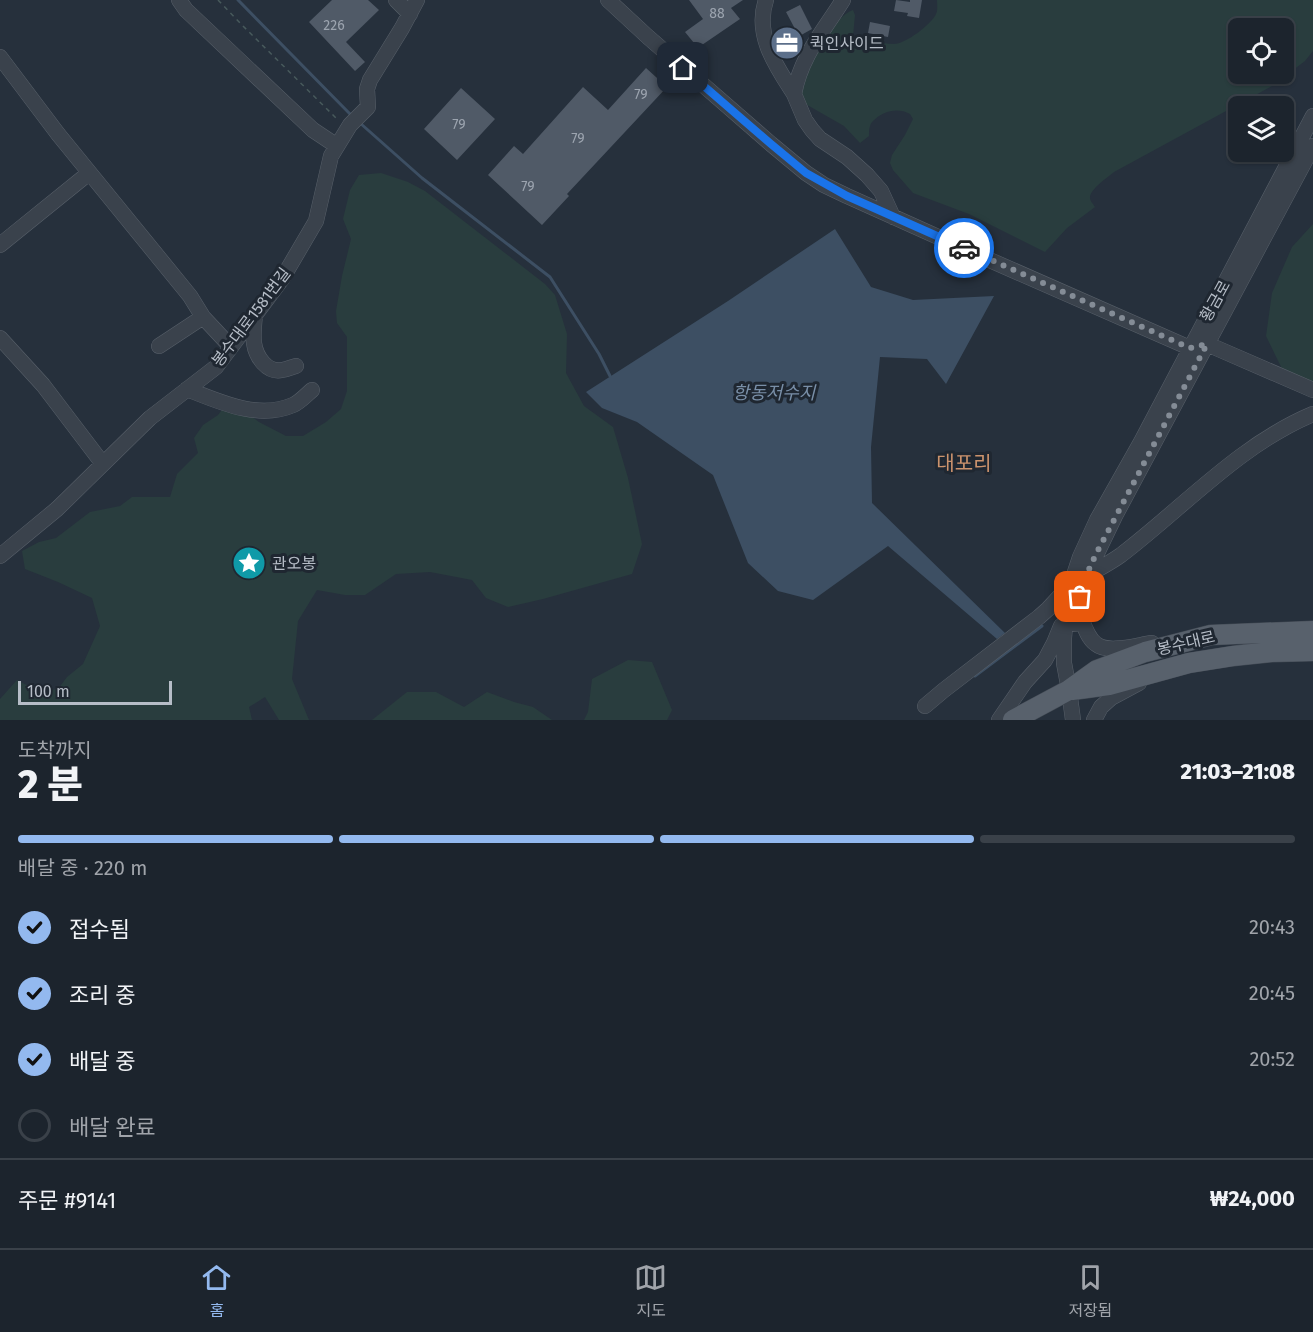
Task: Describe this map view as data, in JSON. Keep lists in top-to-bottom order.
{
  "streets": {
    "main road": ["봉수대로"],
    "street": ["황금로", "봉수대로1581번길"]
  },
  "crossings": [
    ["황금로", "봉수대로"]
  ],
  "districts": ["대포리"],
  "water": ["항동저수지"],
  "places": {
    "office": ["퀵인사이드"],
    "place": ["관오봉"]
  },
  "house_numbers": [
    "88",
    "226",
    "79",
    "79",
    "79",
    "79"
  ],
  "scale_bar": "100 m",
  "page": {
    "scale": "100 m",
    "heading": ["2 분", "도착까지", "21:03–21:08"],
    "panel": ["주문 #9141", "₩24,000"],
    "bar": "배달 중 · 220 m",
    "list": [
      ["접수됨", "20:43"],
      ["조리 중", "20:45"],
      ["배달 중", "20:52"],
      "배달 완료"
    ],
    "tabs": ["홈", "지도", "저장됨"]
  }
}
